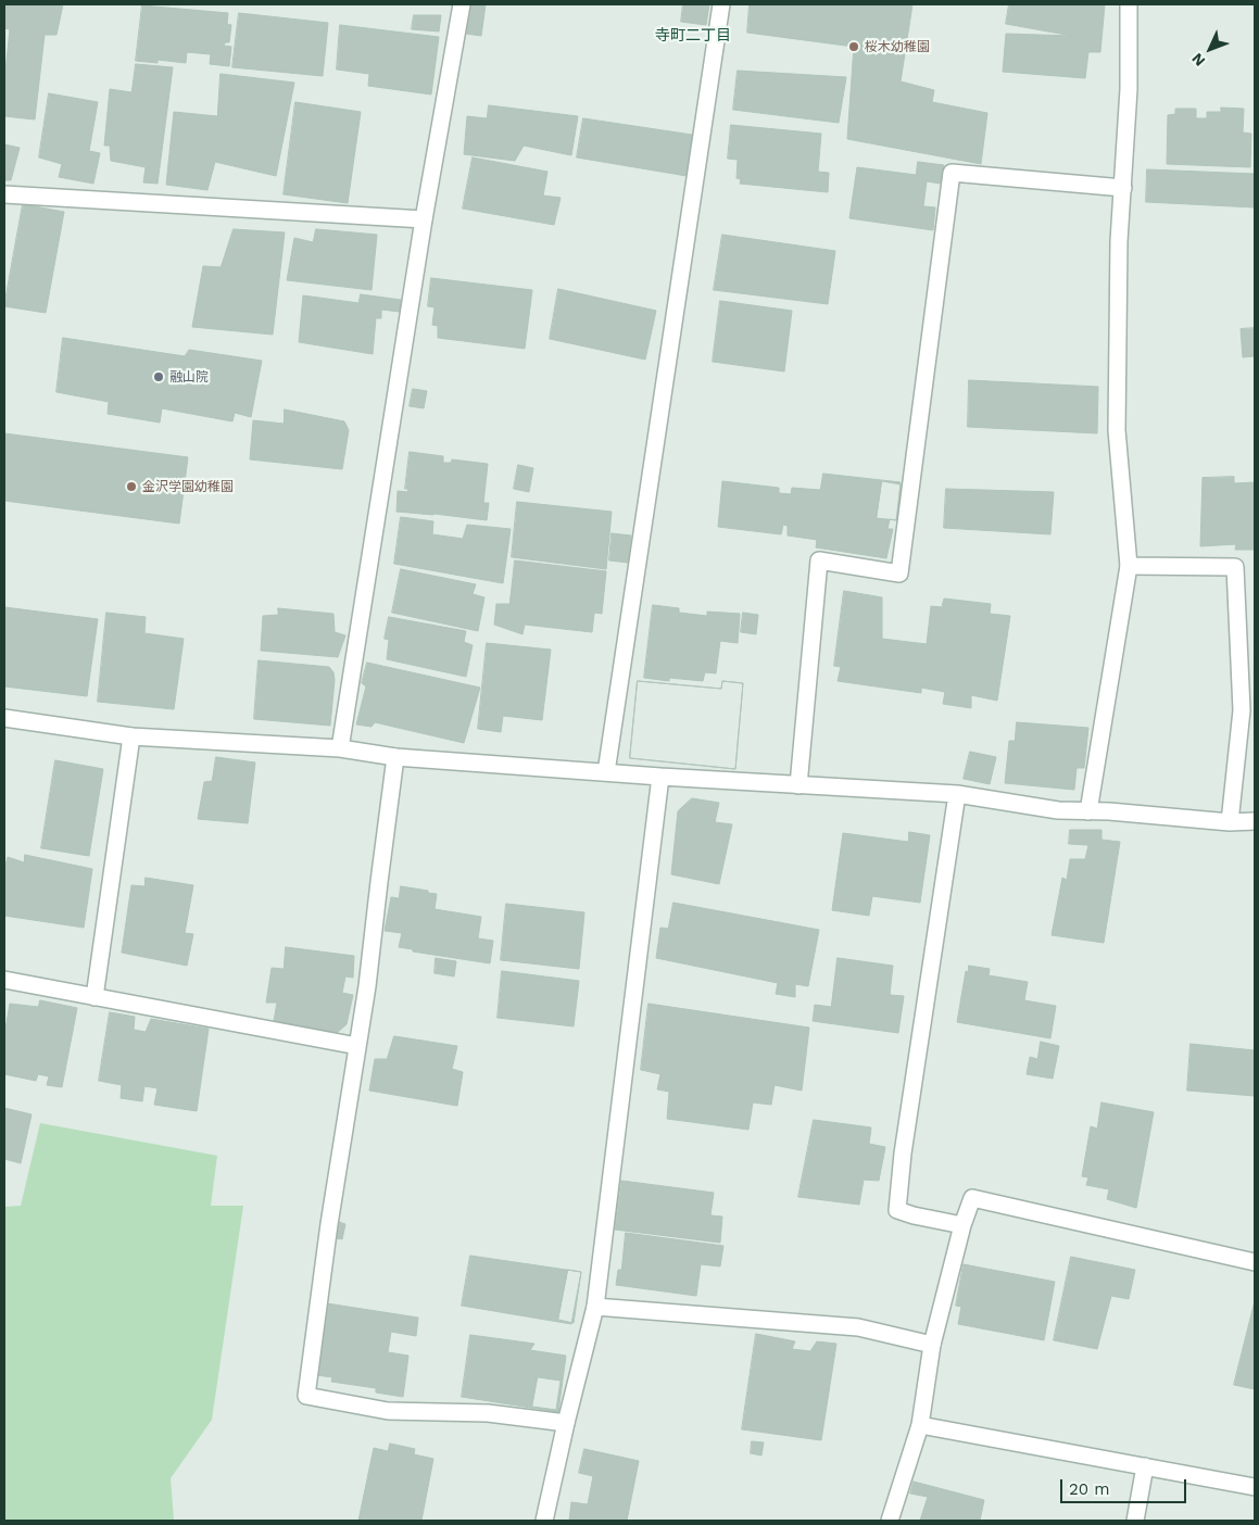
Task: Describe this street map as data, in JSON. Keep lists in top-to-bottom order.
{
  "districts": ["寺町二丁目"],
  "places": ["桜木幼稚園", "融山院", "金沢学園幼稚園"],
  "scale_bar": "20 m",
  "north": "bottom left"
}
